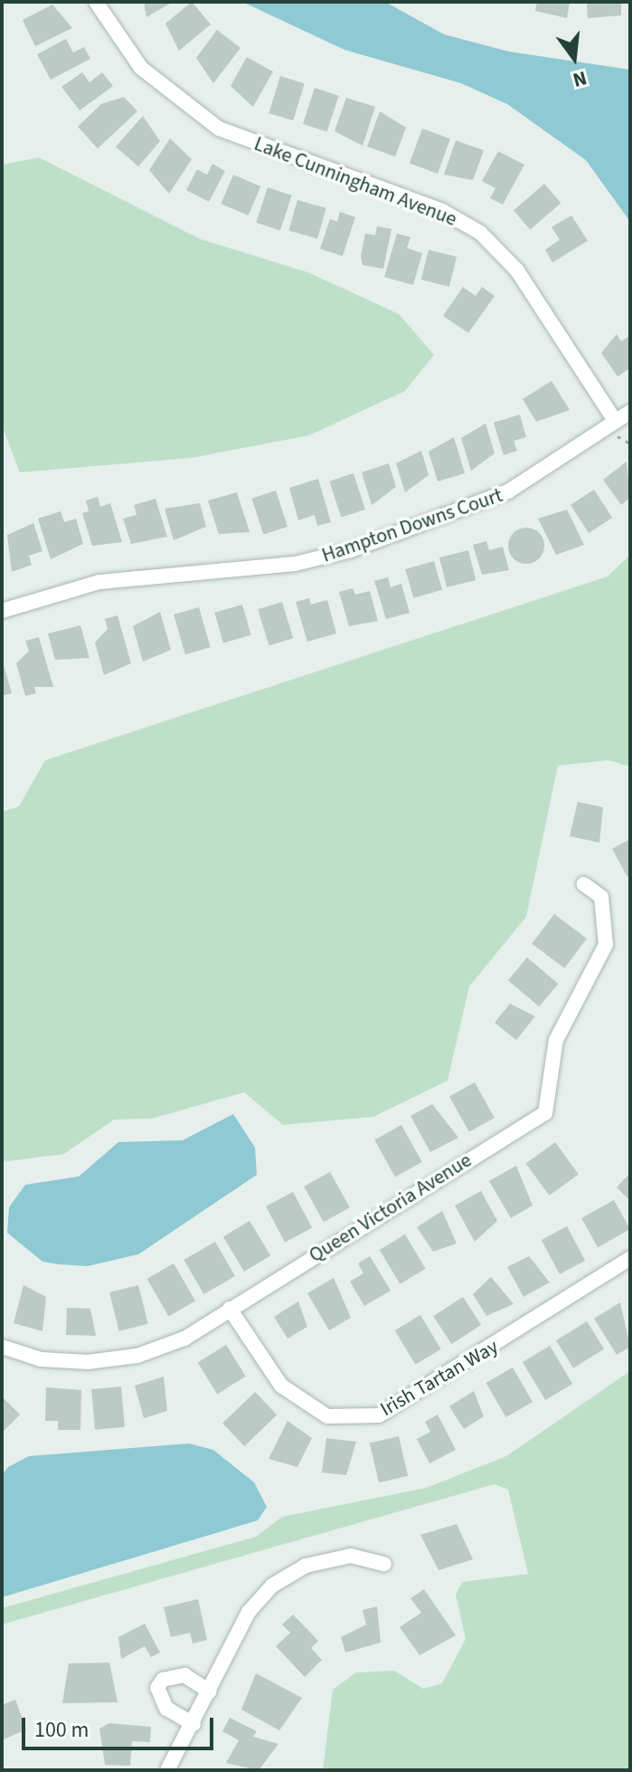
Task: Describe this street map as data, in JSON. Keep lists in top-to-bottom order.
{
  "streets": {
    "street": [
      "Lake Cunningham Avenue",
      "Hampton Downs Court",
      "Queen Victoria Avenue",
      "Irish Tartan Way"
    ]
  },
  "crossings": [
    ["Lake Cunningham Avenue", "Hampton Downs Court"],
    ["Queen Victoria Avenue", "Irish Tartan Way"]
  ],
  "scale_bar": "100 m",
  "north": "bottom"
}
